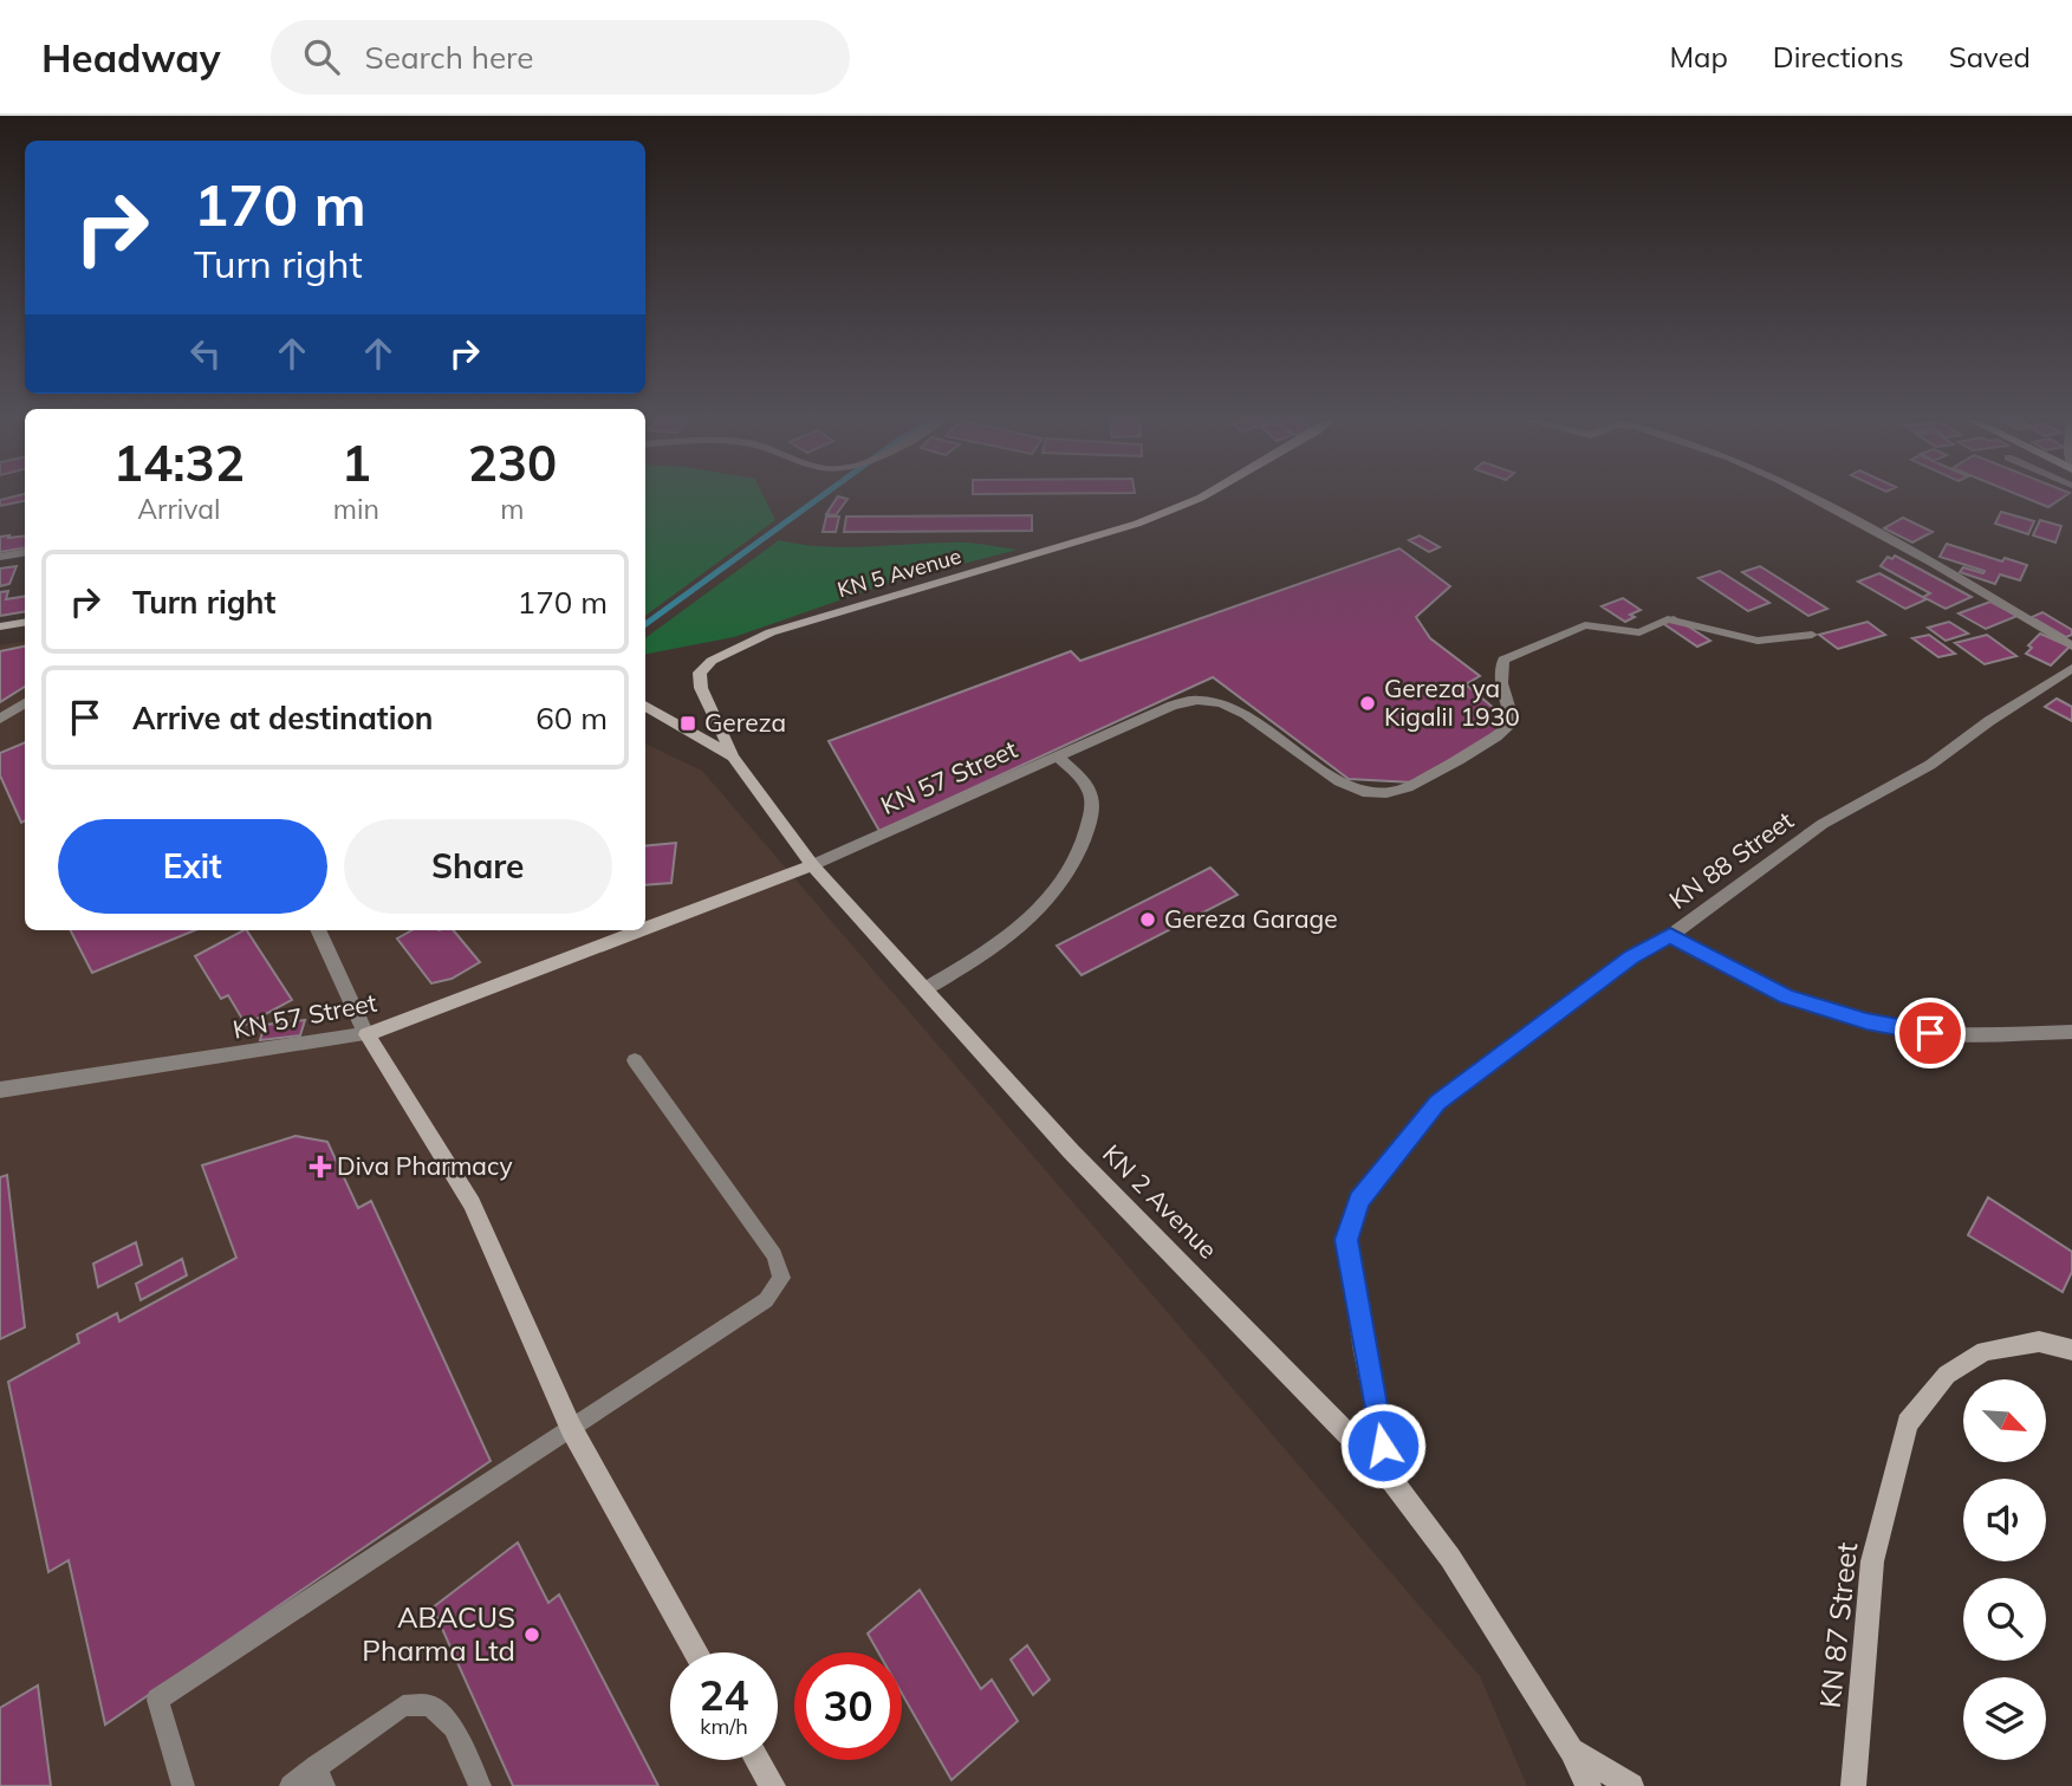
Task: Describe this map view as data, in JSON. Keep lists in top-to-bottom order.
{
  "streets": {
    "main road": [
      "KN 5 Avenue",
      "KN 57 Street",
      "KN 2 Avenue",
      "KN 87 Street"
    ],
    "street": ["KN 88 Street"]
  },
  "crossings": [
    ["KN 5 Avenue", "KN 2 Avenue"],
    ["KN 57 Street", "KN 2 Avenue"],
    ["KN 88 Street", "KN 2 Avenue"]
  ],
  "places": {
    "other": ["Gereza ya KigaliI 1930", "Gereza Garage", "ABACUS Pharma Ltd"],
    "transit": ["Gereza"],
    "health": ["Diva Pharmacy"]
  },
  "north": "bottom right",
  "page": {
    "header": "Headway",
    "search": "Search here",
    "nav": ["Map", "Directions", "Saved"],
    "turn": ["170 m", "Turn right"],
    "eta": [
      "14:32",
      "Arrival",
      "1",
      "min",
      "230",
      "m"
    ],
    "list": [
      {
        "name": "Turn right",
        "value": "170 m"
      },
      {
        "name": "Arrive at destination",
        "value": "60 m"
      }
    ],
    "buttons": ["Exit", "Share"],
    "speed": "24 km/h",
    "limit": "30"
  }
}
